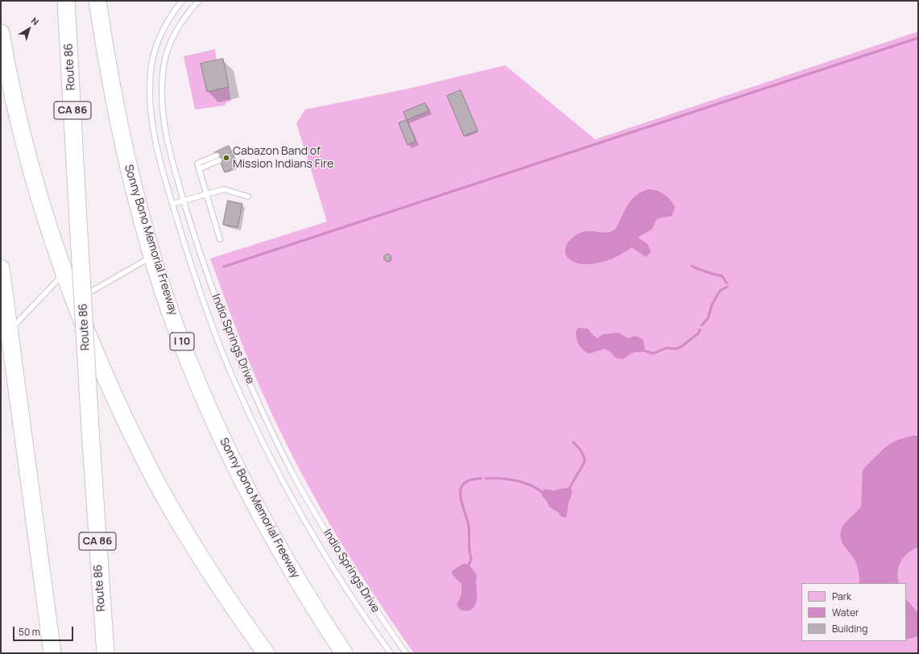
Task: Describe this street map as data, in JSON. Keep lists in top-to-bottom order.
{
  "streets": {
    "highway": [
      "Route 86",
      "CA 86",
      "Sonny Bono Memorial Freeway",
      "I 10"
    ],
    "lane": ["Indio Springs Drive"]
  },
  "places": ["Cabazon Band of Mission Indians Fire"],
  "legend": ["Park", "Water", "Building"],
  "scale_bar": "50 m",
  "north": "top right"
}
